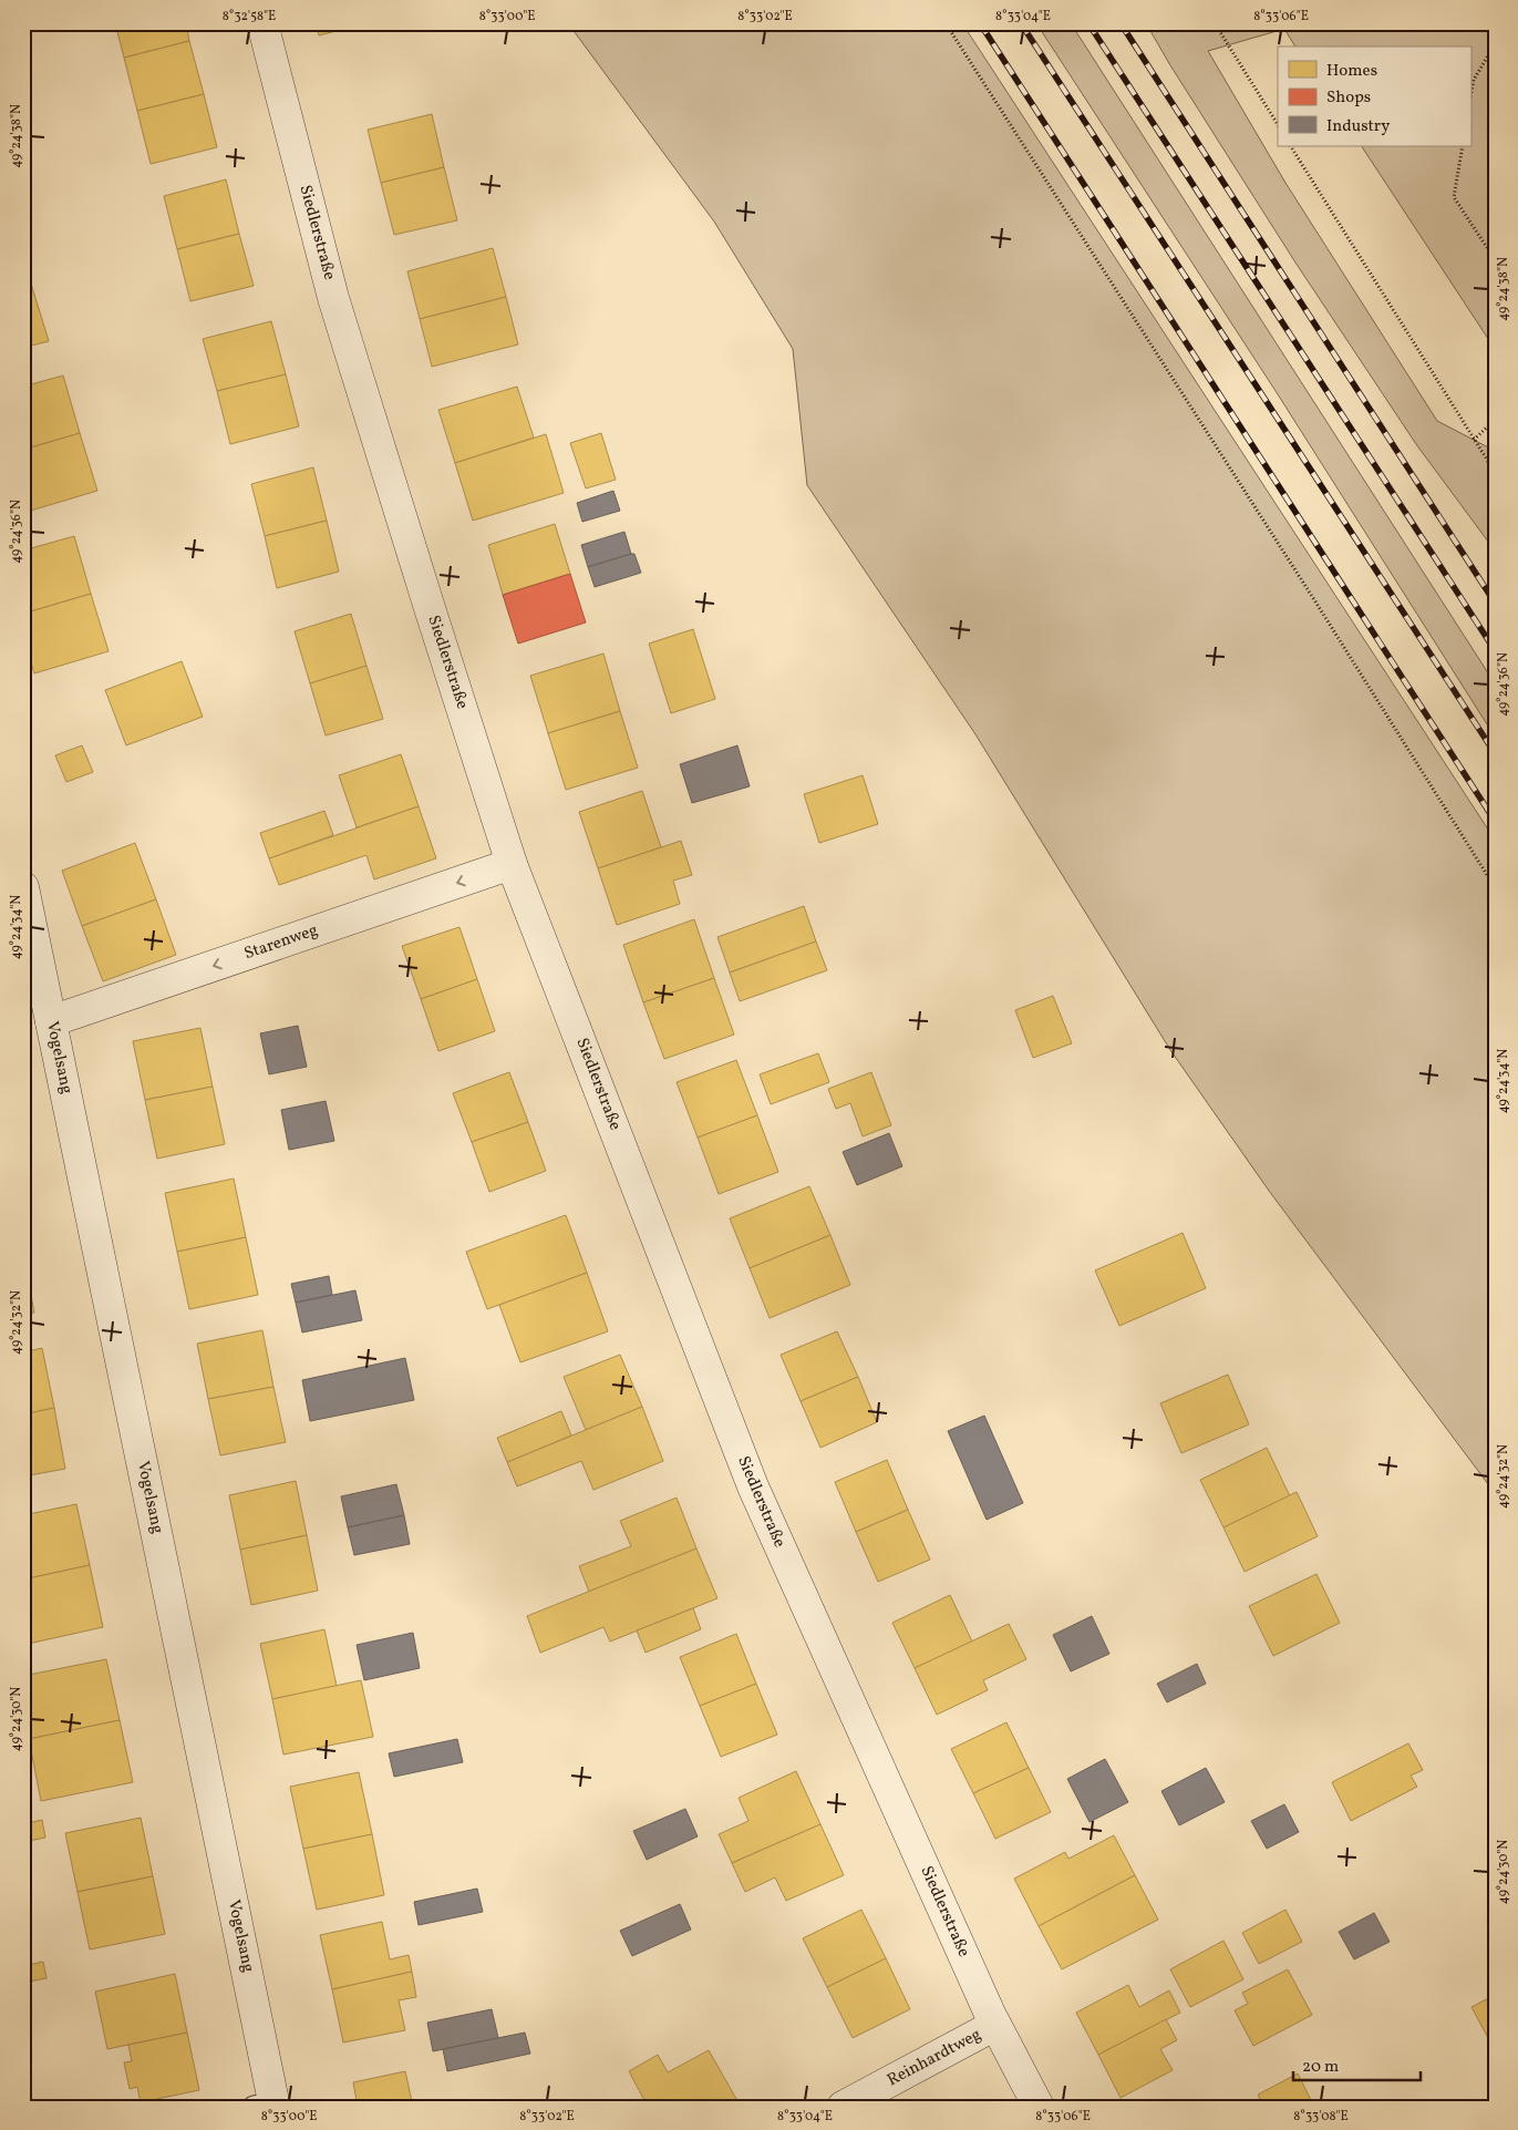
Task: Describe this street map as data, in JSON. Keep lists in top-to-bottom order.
{
  "streets": {
    "street": [
      "Siedlerstraße",
      "Starenweg",
      "Vogelsang",
      "Reinhardtweg"
    ]
  },
  "crossings": [
    ["Siedlerstraße", "Starenweg"],
    ["Siedlerstraße", "Reinhardtweg"],
    ["Starenweg", "Vogelsang"]
  ],
  "one_way": ["Starenweg"],
  "legend": ["Homes", "Shops", "Industry"],
  "scale_bar": "20 m",
  "coordinates": [
    "8°32'58\"E",
    "8°33'00\"E",
    "8°33'02\"E",
    "8°33'04\"E",
    "8°33'06\"E",
    "49°24'38\"N",
    "49°24'36\"N",
    "49°24'34\"N",
    "49°24'32\"N",
    "49°24'30\"N",
    "8°33'08\"E"
  ]
}
